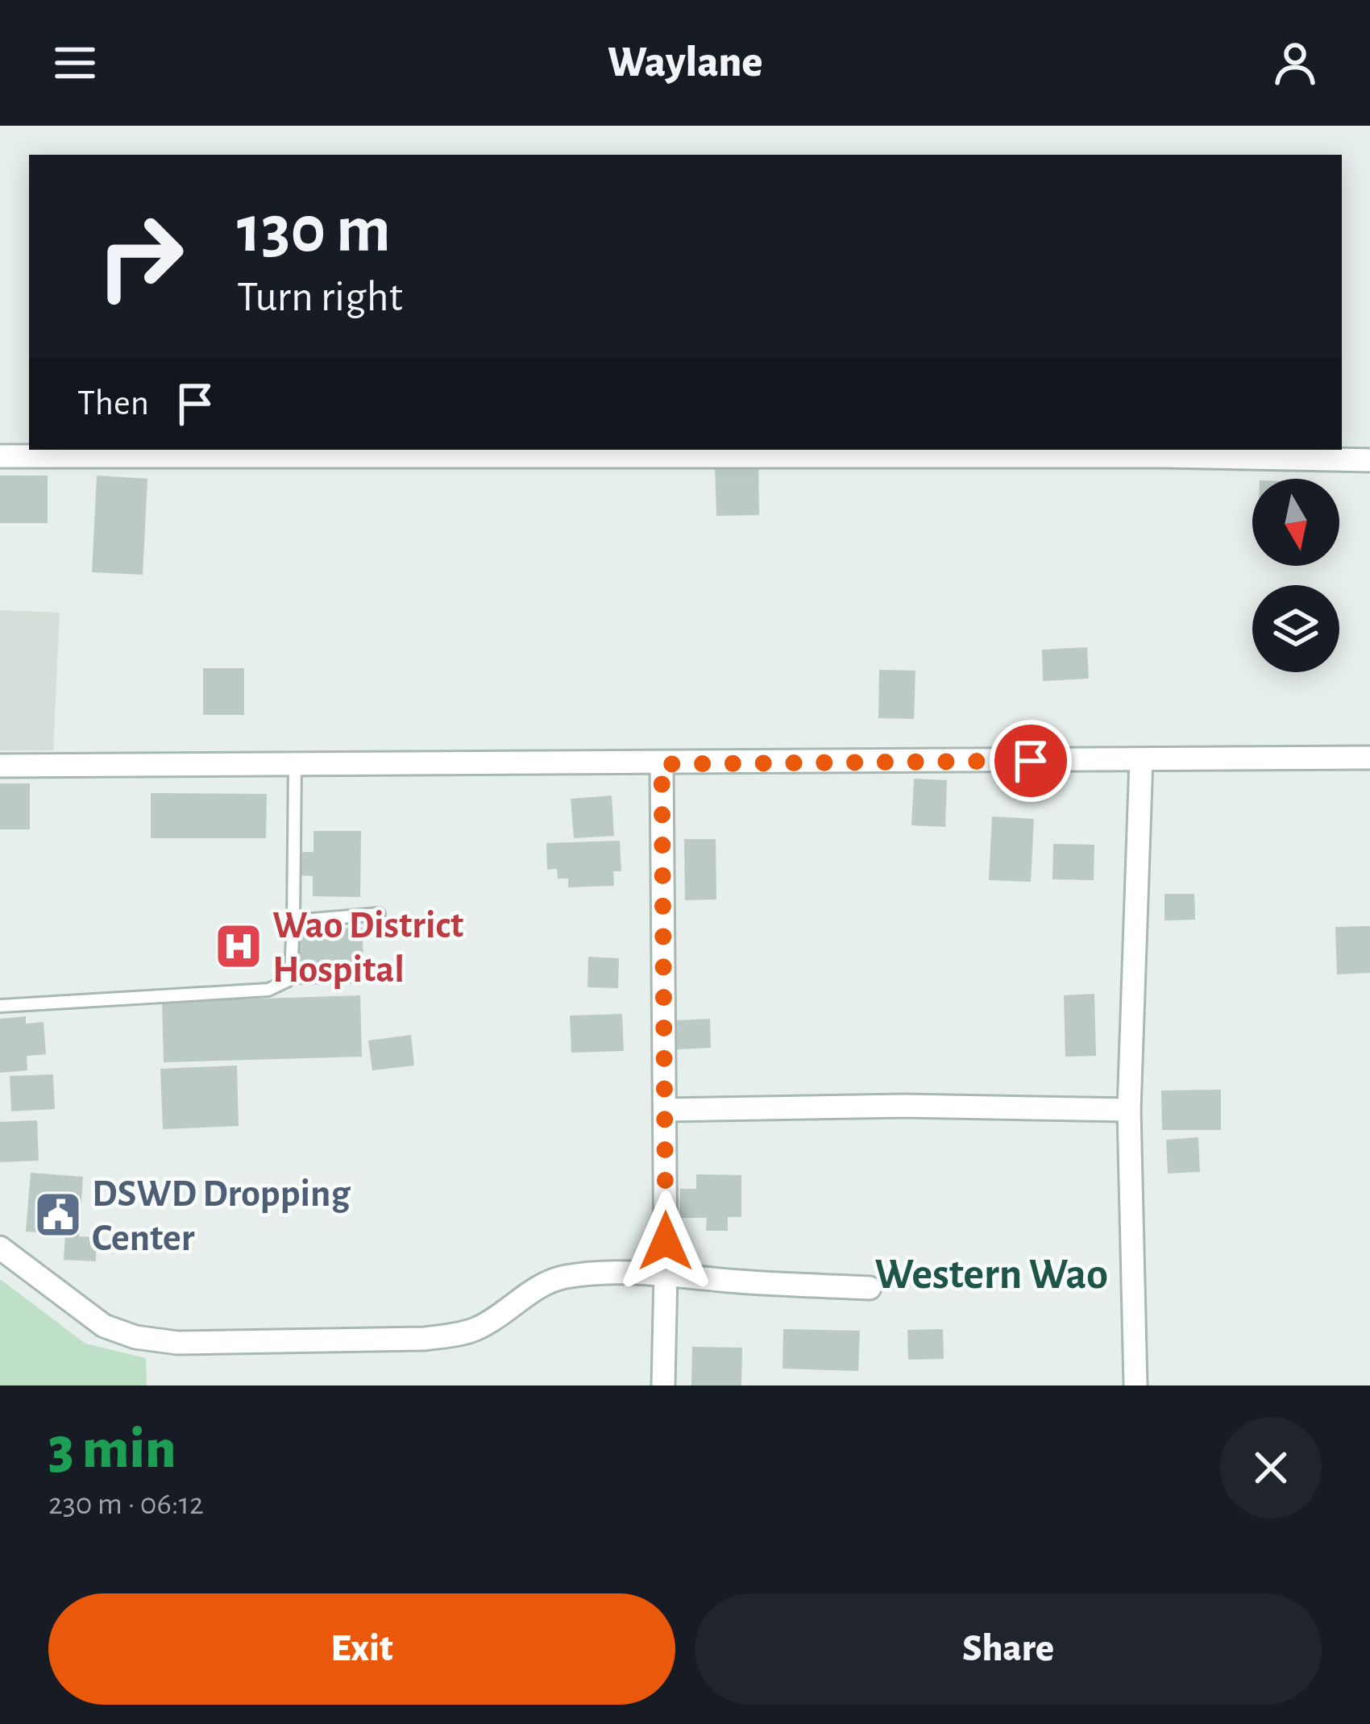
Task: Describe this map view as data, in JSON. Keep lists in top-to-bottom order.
{
  "districts": ["Western Wao"],
  "places": {
    "hospital": ["Wao District Hospital"],
    "public building": ["DSWD Dropping Center"]
  },
  "north": "bottom",
  "page": {
    "header": "Waylane",
    "turn": ["130 m", "Turn right"],
    "then": "Then",
    "heading": ["3 min", "230 m · 06:12"],
    "buttons": ["Exit", "Share"]
  }
}
